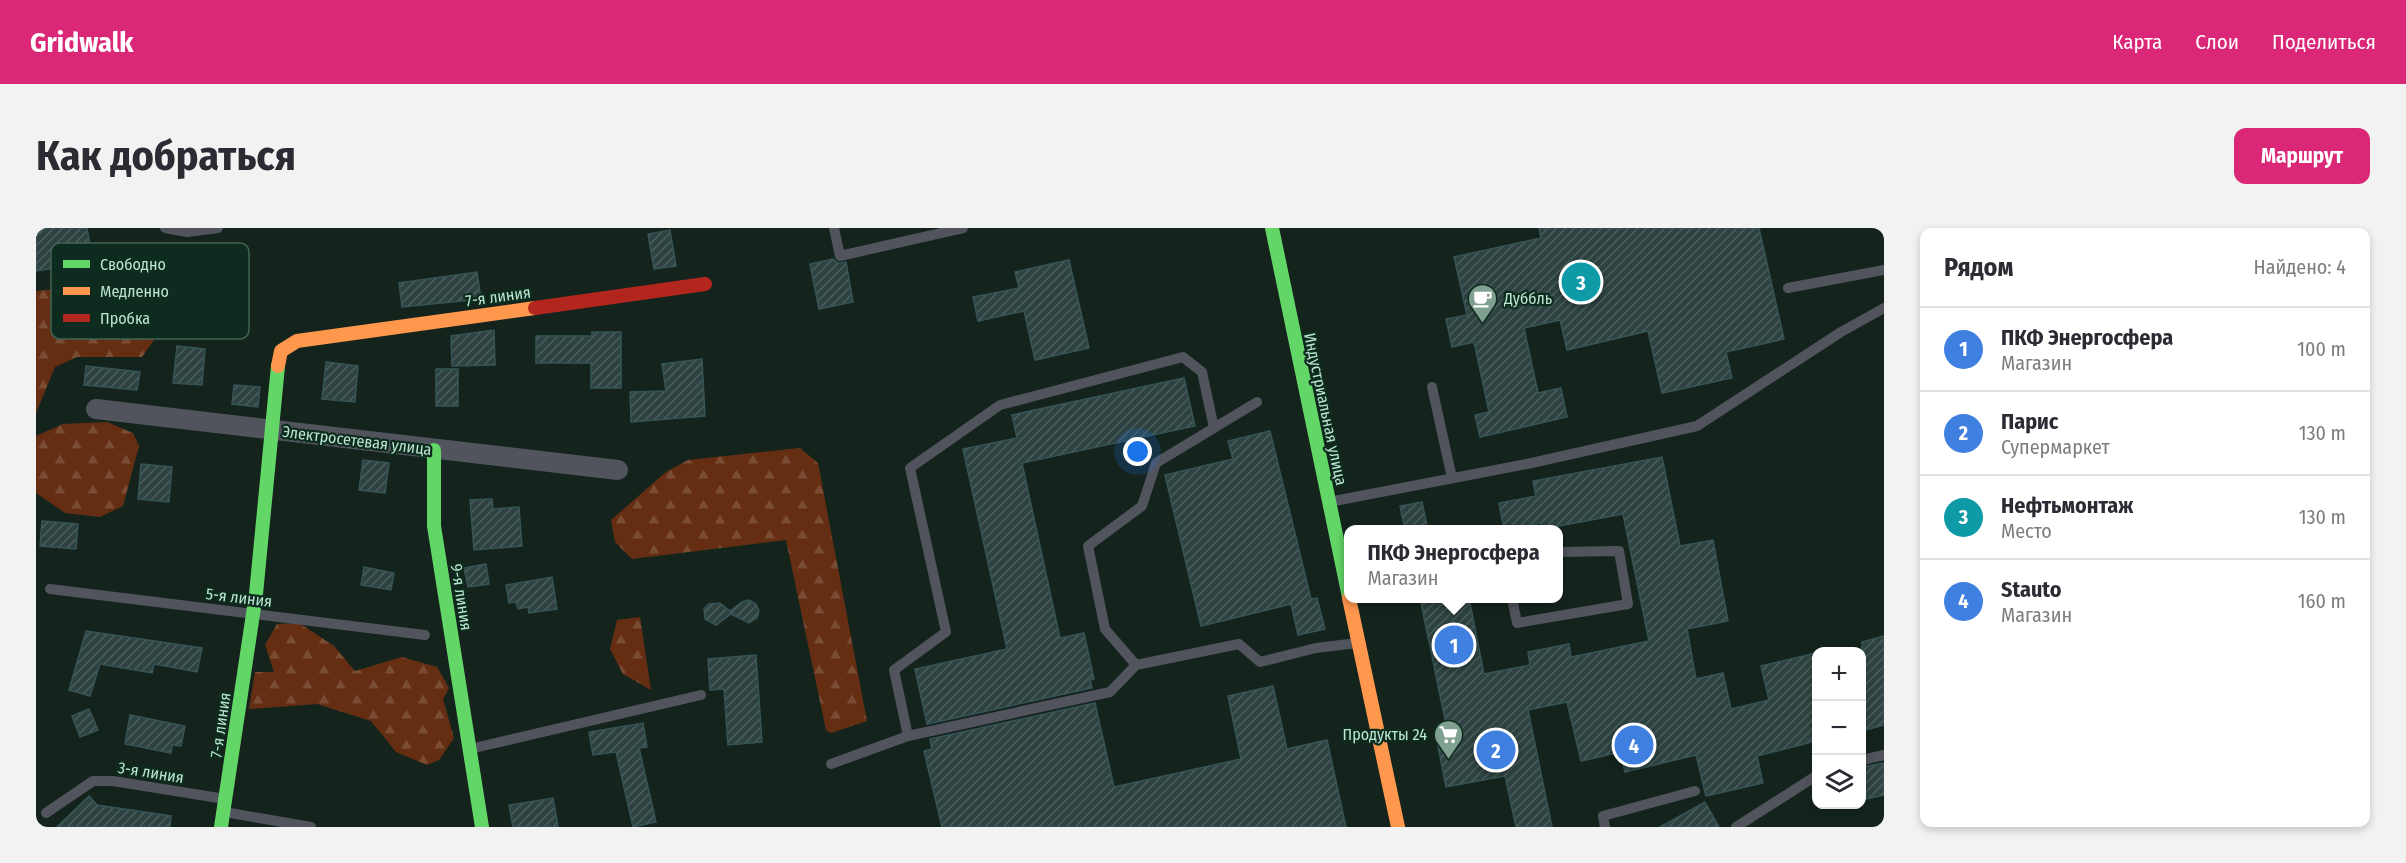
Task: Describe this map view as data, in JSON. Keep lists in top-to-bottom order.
{
  "streets": {
    "street": [
      "7-я линия",
      "Индустриальная улица",
      "Электросетевая улица",
      "9-я линия"
    ],
    "lane": ["5-я линия", "3-я линия"]
  },
  "crossings": [
    ["7-я линия", "Электросетевая улица"],
    ["7-я линия", "5-я линия"],
    ["7-я линия", "3-я линия"],
    ["Электросетевая улица", "9-я линия"]
  ],
  "places": {
    "cafe": ["Дуббль"],
    "supermarket": ["Продукты 24"]
  },
  "legend": ["Свободно", "Медленно", "Пробка"],
  "page": {
    "header": "Gridwalk",
    "nav": ["Карта", "Слои", "Поделиться"],
    "buttons": "Маршрут",
    "title": "Как добраться",
    "heading": ["Рядом", "Найдено: 4"],
    "pins": [
      "3",
      "1",
      "4",
      "2"
    ],
    "list": [
      {
        "mark": "1",
        "name": "ПКФ Энергосфера",
        "note": "Магазин",
        "value": "100 m"
      },
      {
        "mark": "2",
        "name": "Парис",
        "note": "Супермаркет",
        "value": "130 m"
      },
      {
        "mark": "3",
        "name": "Нефтьмонтаж",
        "note": "Место",
        "value": "130 m"
      },
      {
        "mark": "4",
        "name": "Stauto",
        "note": "Магазин",
        "value": "160 m"
      }
    ],
    "popup": ["ПКФ Энергосфера", "Магазин"],
    "map_buttons": ["+", "−"]
  }
}
